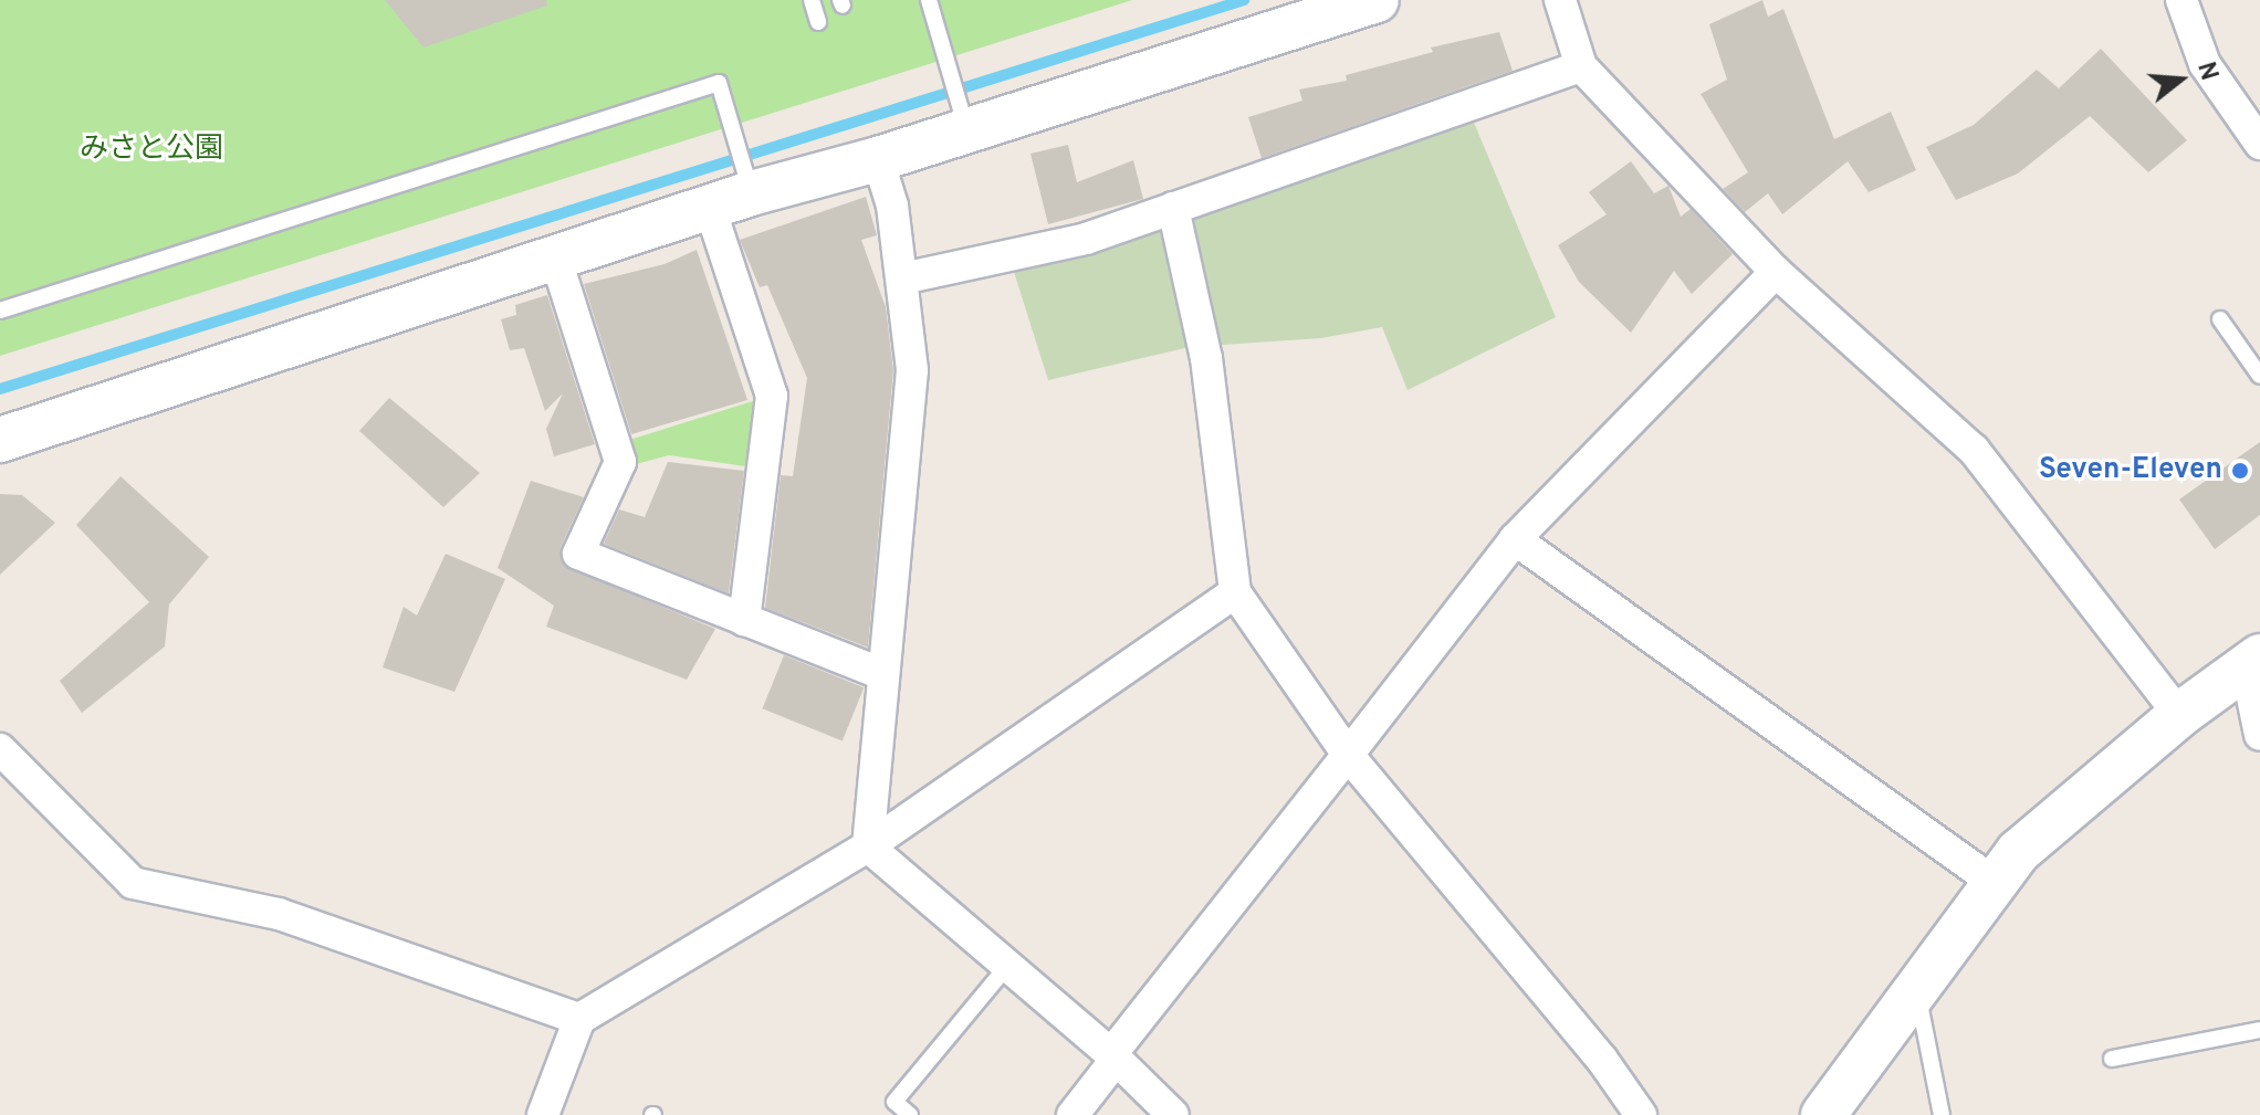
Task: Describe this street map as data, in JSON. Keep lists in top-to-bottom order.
{
  "parks": ["みさと公園"],
  "places": ["Seven-Eleven"],
  "north": "right"
}
